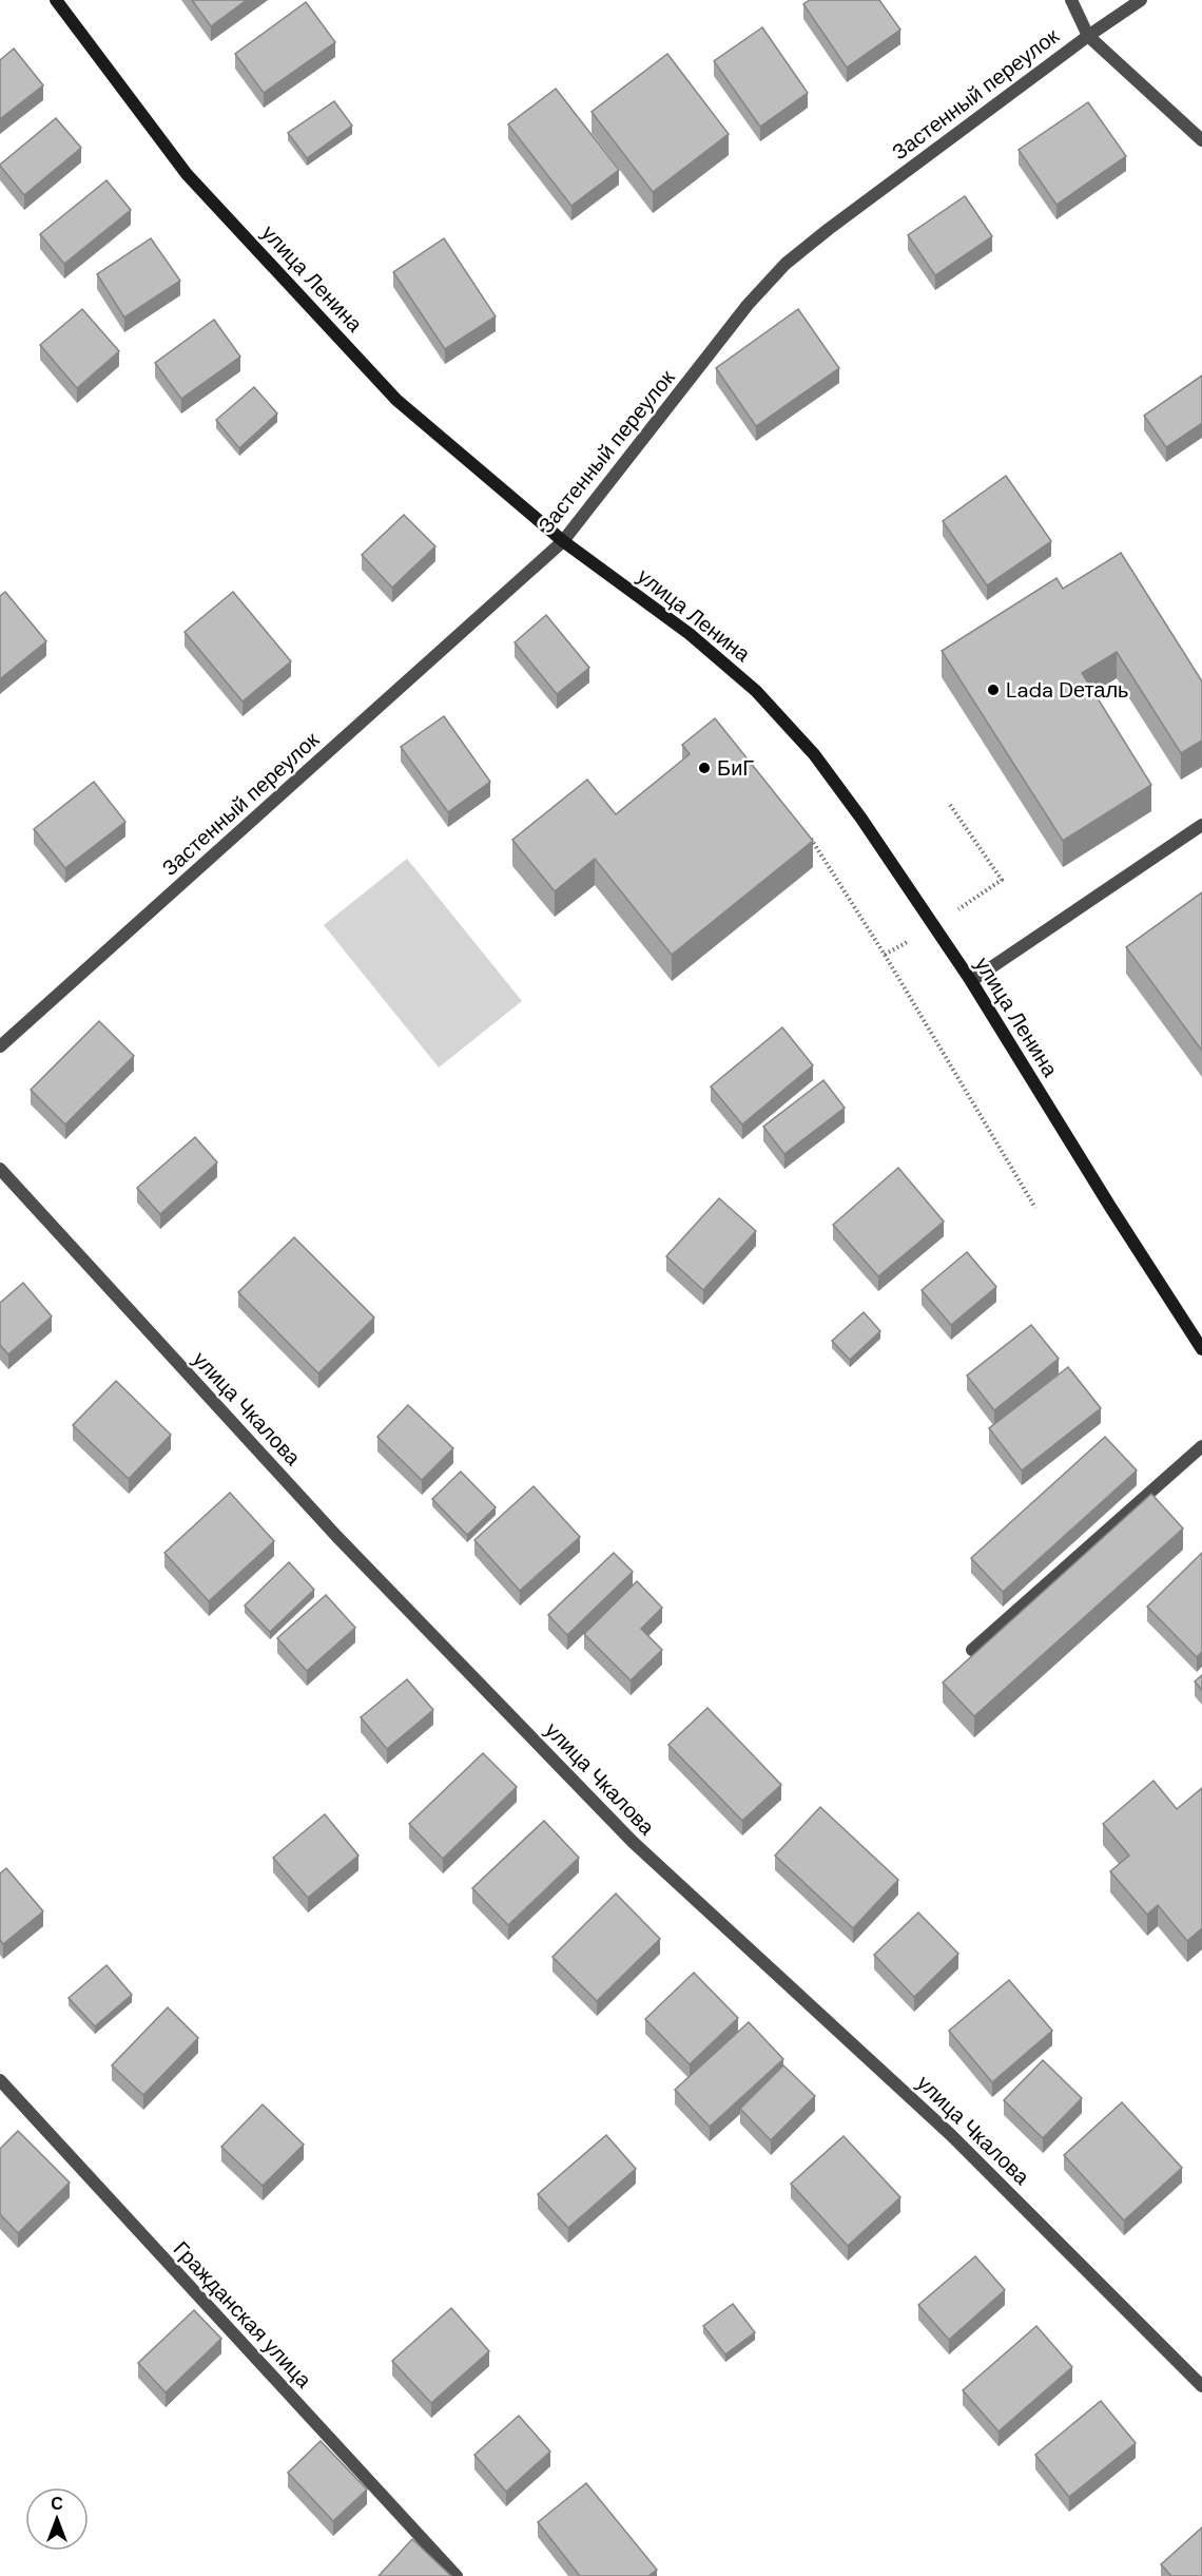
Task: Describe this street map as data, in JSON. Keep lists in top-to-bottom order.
{
  "streets": {
    "main road": ["улица Ленина"],
    "street": ["Застенный переулок", "улица Чкалова", "Гражданская улица"]
  },
  "crossings": [
    ["Застенный переулок", "улица Ленина"]
  ],
  "places": ["Lada Dеталь", "БиГ"],
  "north": "top"
}
